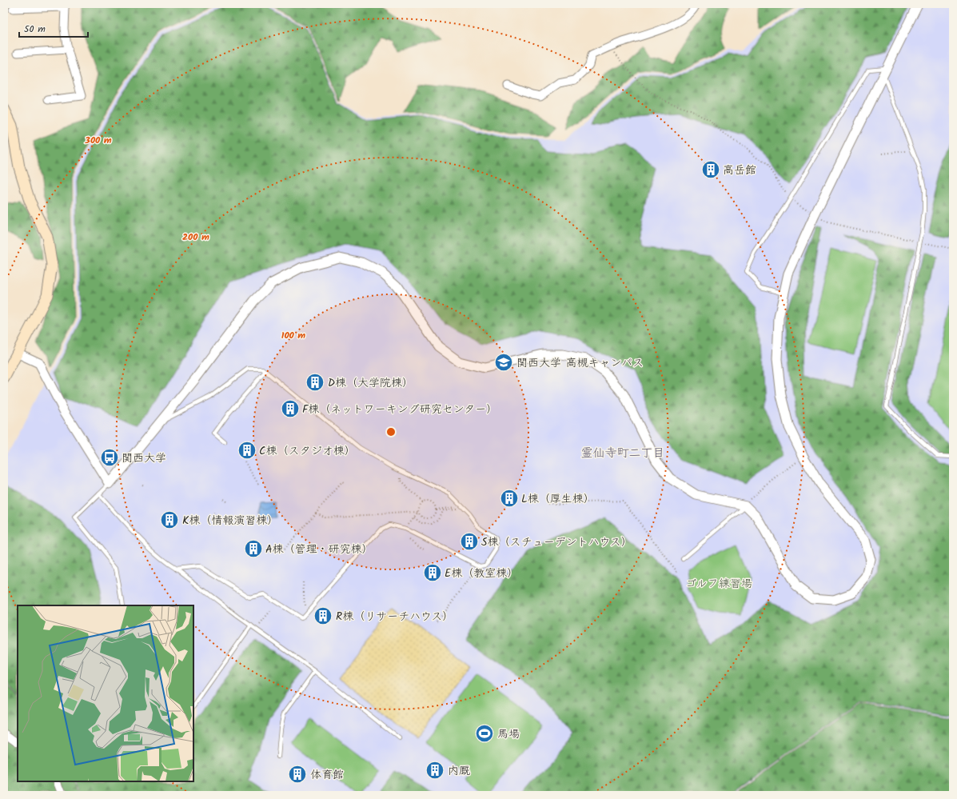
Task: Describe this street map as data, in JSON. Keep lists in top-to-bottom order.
{
  "districts": ["霊仙寺町二丁目"],
  "parks": ["ゴルフ練習場"],
  "places": {
    "building": [
      "高岳館",
      "D棟（大学院棟）",
      "F棟（ネットワーキング研究センター）",
      "C棟（スタジオ棟）",
      "L棟（厚生棟）",
      "K棟（情報演習棟）",
      "S棟（スチューデントハウス）",
      "A棟（管理・研究棟）",
      "E棟（教室棟）",
      "R棟（リサーチハウス）",
      "内厩",
      "体育館"
    ],
    "school or university": ["関西大学 高槻キャンパス"],
    "bus stop": ["関西大学"],
    "sports": ["馬場"]
  },
  "scale_bar": "50 m",
  "rings": ["300 m", "200 m", "100 m"]
}
